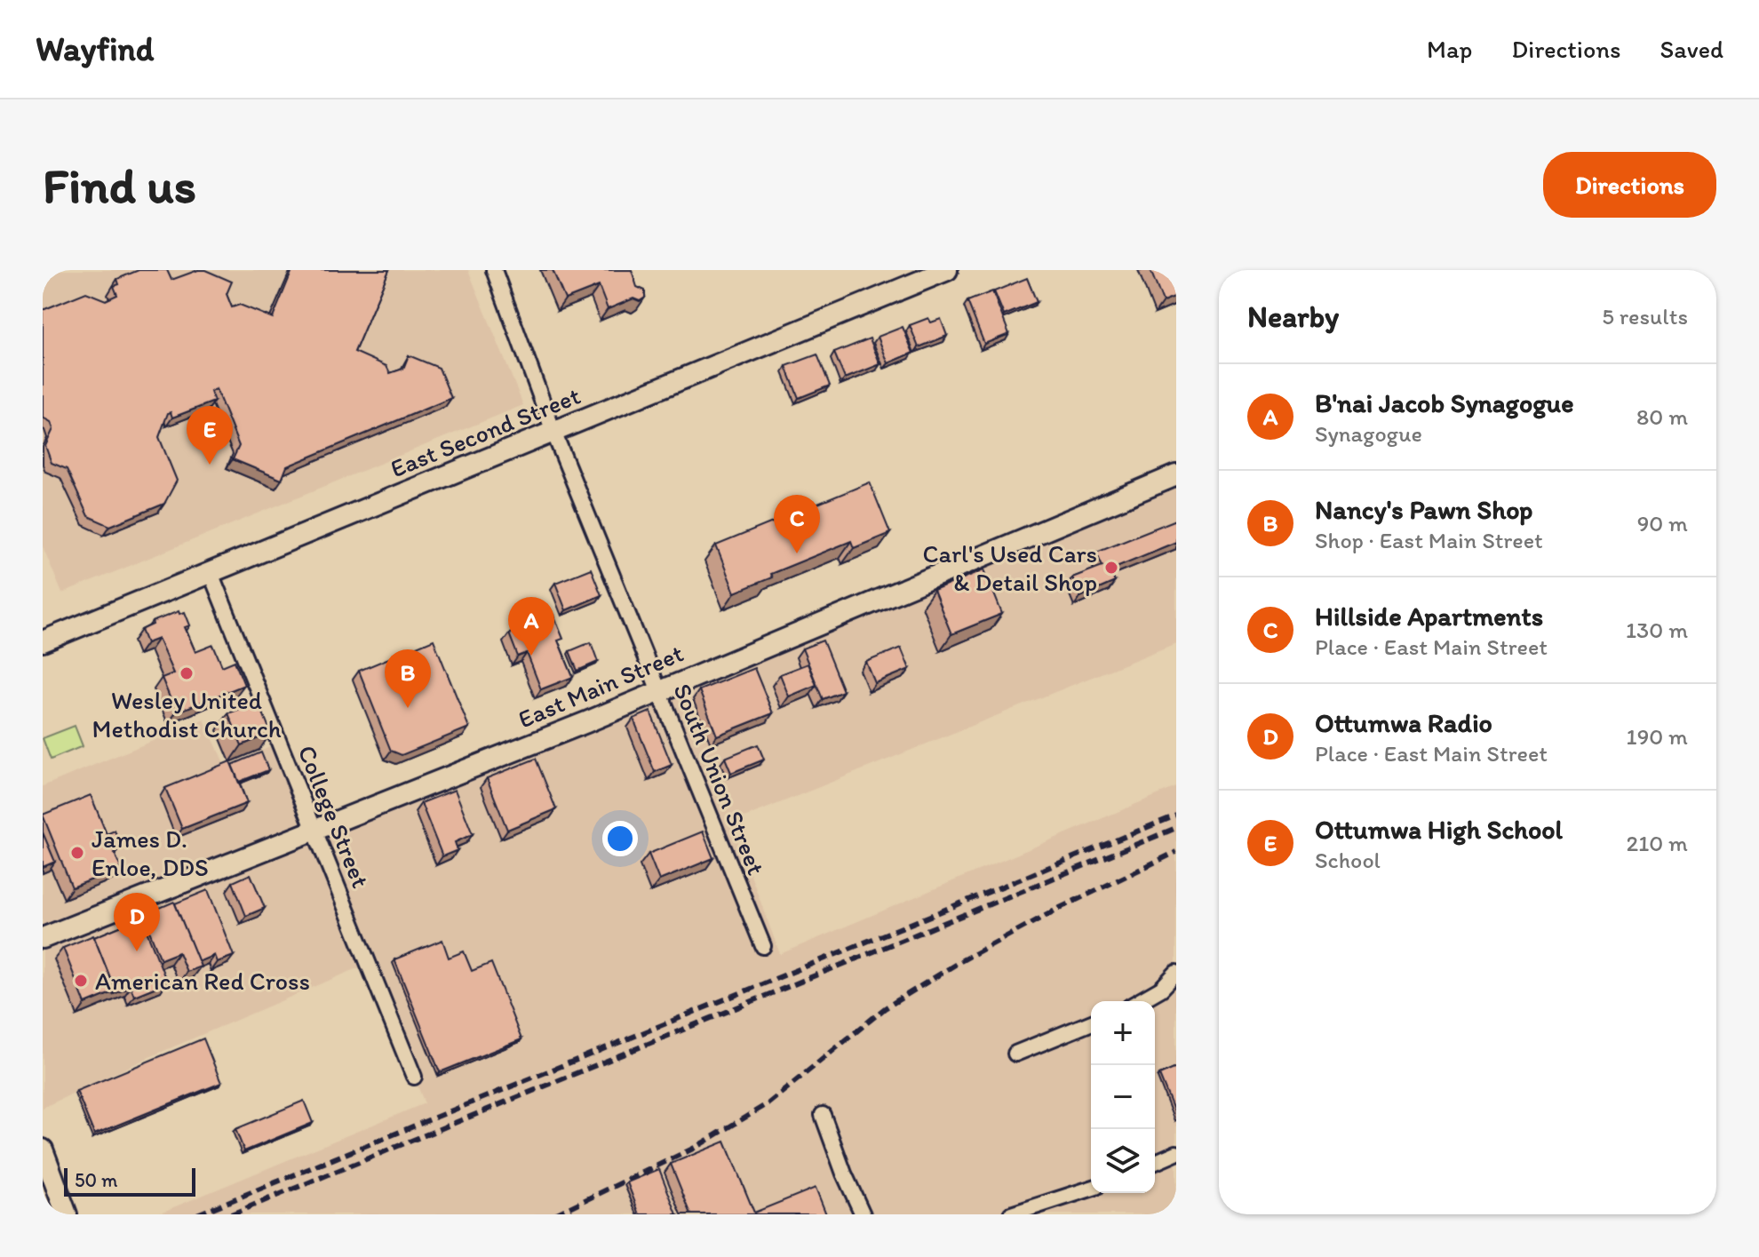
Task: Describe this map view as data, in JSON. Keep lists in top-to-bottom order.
{
  "streets": {
    "main road": ["East Second Street", "East Main Street"],
    "street": ["South Union Street", "College Street"]
  },
  "crossings": [
    ["East Second Street", "South Union Street"],
    ["East Second Street", "College Street"],
    ["East Main Street", "South Union Street"],
    ["East Main Street", "College Street"]
  ],
  "places": [
    "Carl's Used Cars & Detail Shop",
    "Wesley United Methodist Church",
    "James D. Enloe, DDS",
    "American Red Cross"
  ],
  "scale_bar": "50 m",
  "page": {
    "header": "Wayfind",
    "nav": ["Map", "Directions", "Saved"],
    "buttons": "Directions",
    "title": "Find us",
    "heading": ["Nearby", "5 results"],
    "list": [
      {
        "mark": "A",
        "name": "B'nai Jacob Synagogue",
        "note": "Synagogue",
        "value": "80 m"
      },
      {
        "mark": "B",
        "name": "Nancy's Pawn Shop",
        "note": "Shop · East Main Street",
        "value": "90 m"
      },
      {
        "mark": "C",
        "name": "Hillside Apartments",
        "note": "Place · East Main Street",
        "value": "130 m"
      },
      {
        "mark": "D",
        "name": "Ottumwa Radio",
        "note": "Place · East Main Street",
        "value": "190 m"
      },
      {
        "mark": "E",
        "name": "Ottumwa High School",
        "note": "School",
        "value": "210 m"
      }
    ],
    "pins": [
      "E",
      "C",
      "A",
      "B",
      "D"
    ],
    "map_buttons": ["+", "−"],
    "scale": "50 m"
  }
}
